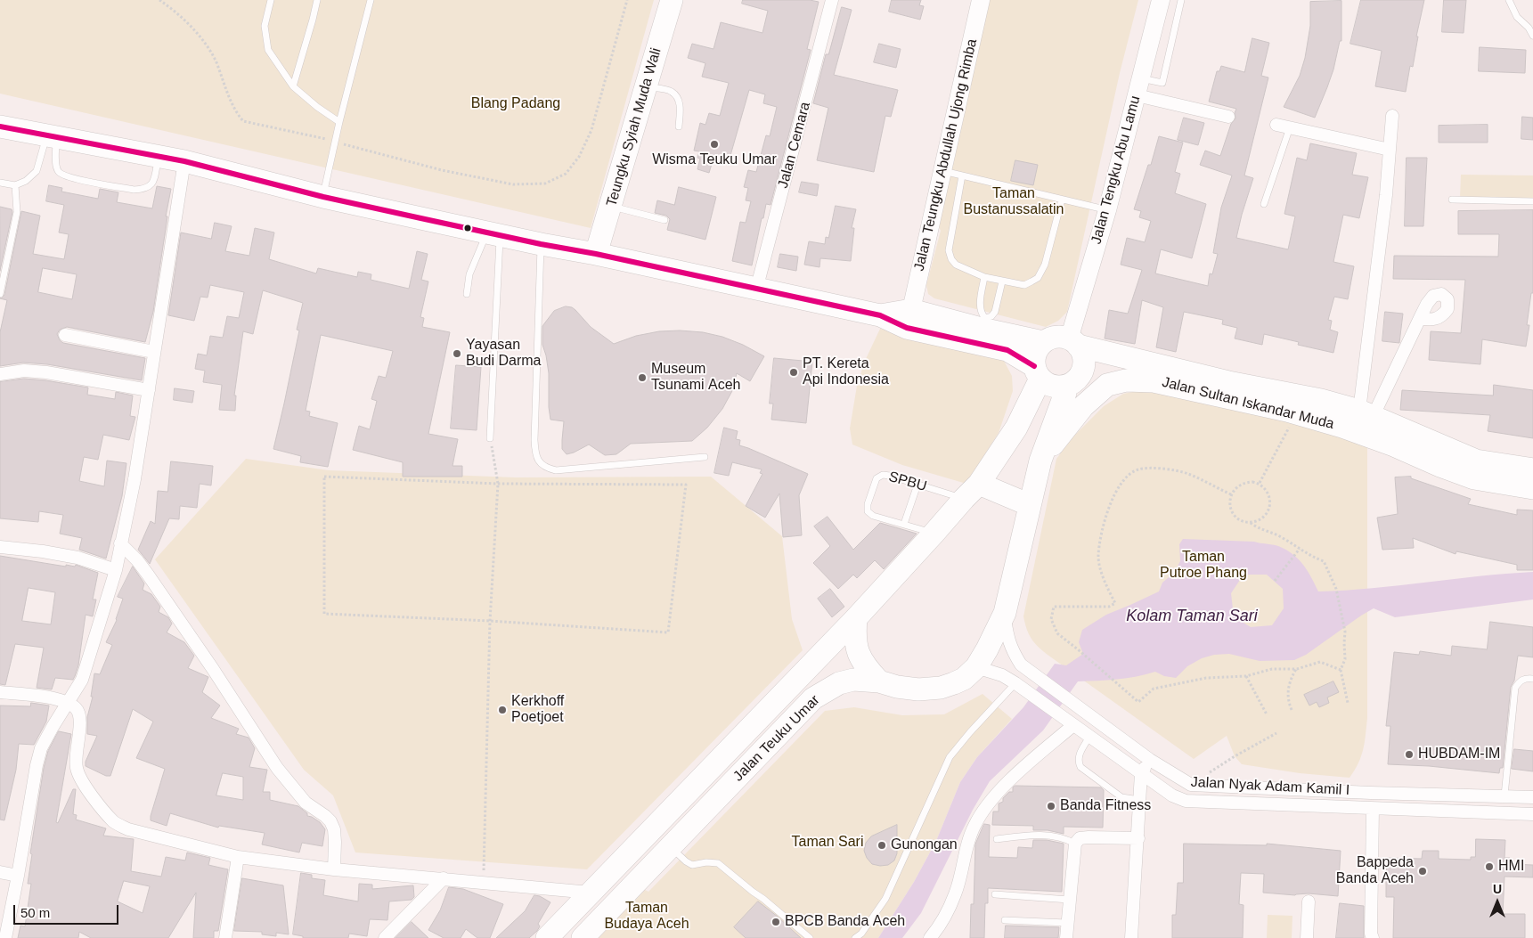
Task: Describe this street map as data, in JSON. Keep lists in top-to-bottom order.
{
  "streets": {
    "highway": ["Teungku Syiah Muda Wali", "Jalan Sultan Iskandar Muda", "Jalan Teuku Umar"],
    "street": [
      "Jalan Cemara",
      "Jalan Teungku Abdullah Ujong Rimba",
      "Jalan Tengku Abu Lamu",
      "Jalan Nyak Adam Kamil I"
    ],
    "lane": ["SPBU"]
  },
  "crossings": [
    ["Jalan Tengku Abu Lamu", "Jalan Sultan Iskandar Muda"],
    ["Jalan Tengku Abu Lamu", "Jalan Teuku Umar"],
    ["Jalan Sultan Iskandar Muda", "Jalan Teuku Umar"],
    ["SPBU", "Jalan Teuku Umar"],
    ["Jalan Teuku Umar", "Jalan Nyak Adam Kamil I"]
  ],
  "water": ["Kolam Taman Sari"],
  "parks": [
    "Blang Padang",
    "Taman Bustanussalatin",
    "Taman Putroe Phang",
    "Taman Sari",
    "Taman Budaya Aceh"
  ],
  "places": [
    "Wisma Teuku Umar",
    "Yayasan Budi Darma",
    "PT. Kereta Api Indonesia",
    "Museum Tsunami Aceh",
    "Kerkhoff Poetjoet",
    "HUBDAM-IM",
    "Banda Fitness",
    "Gunongan",
    "HMI",
    "Bappeda Banda Aceh",
    "BPCB Banda Aceh"
  ],
  "scale_bar": "50 m",
  "north": "top"
}
